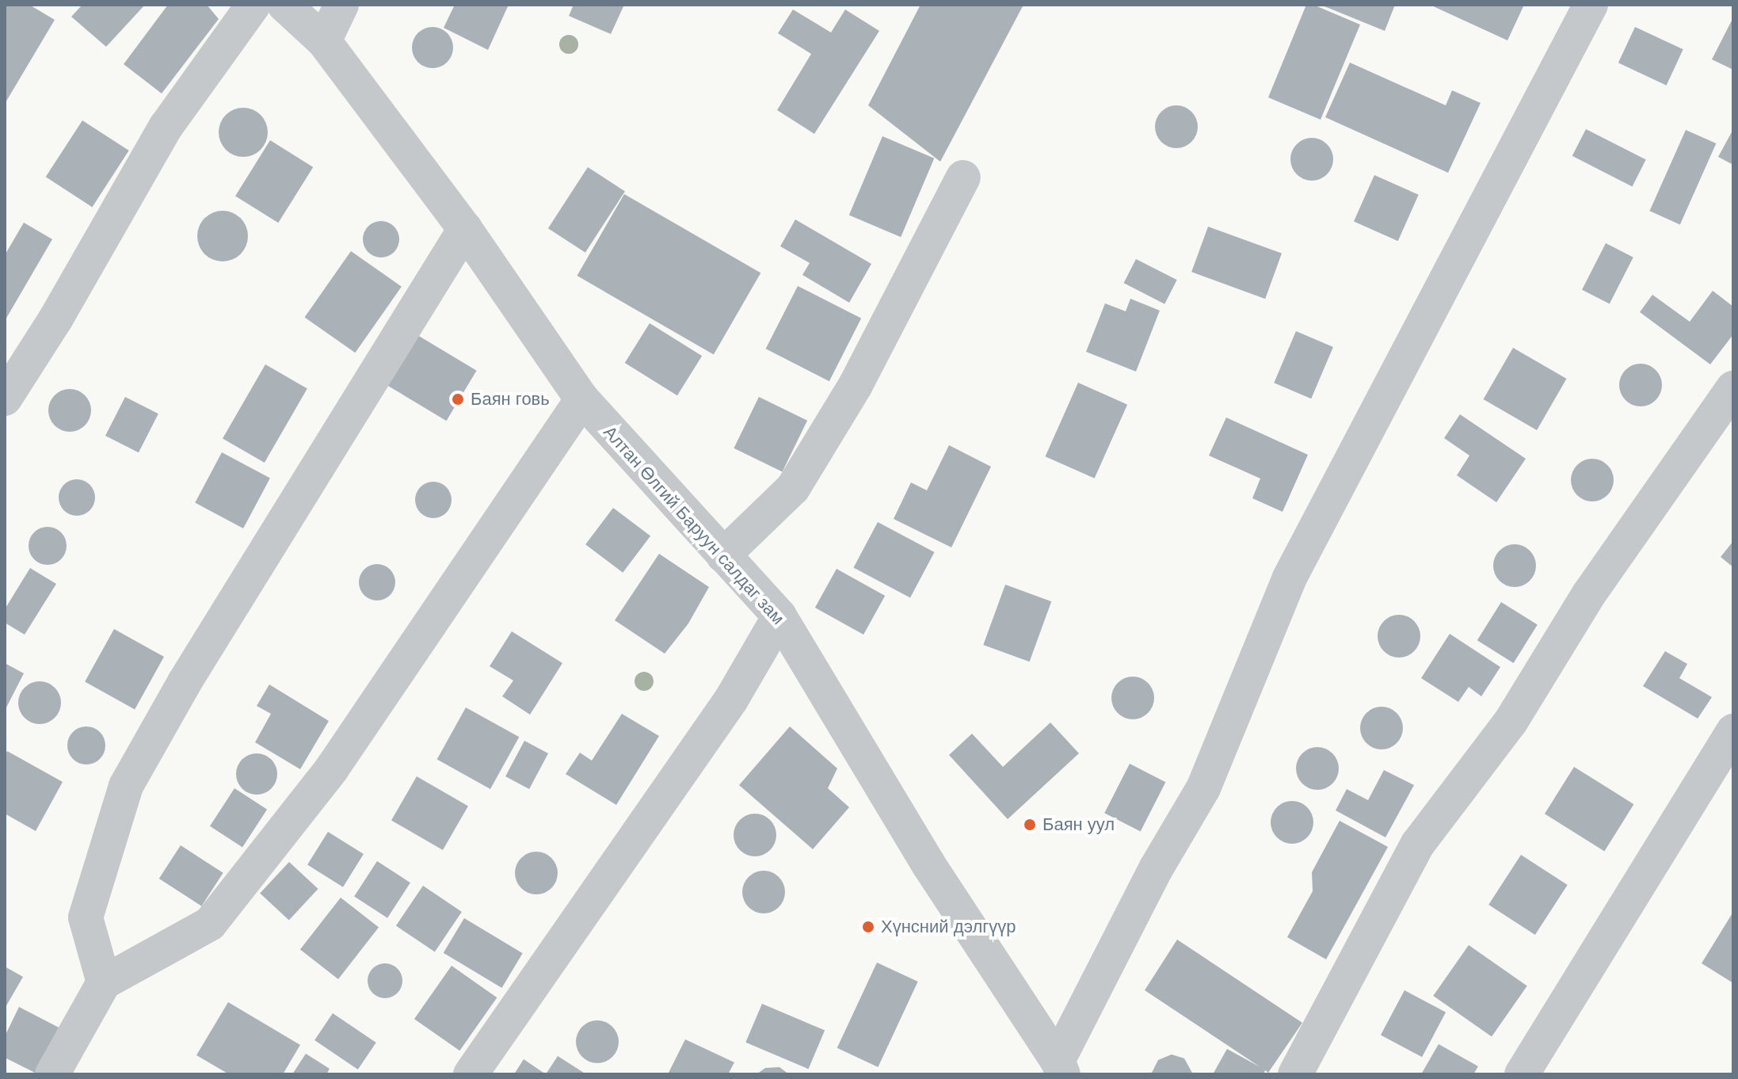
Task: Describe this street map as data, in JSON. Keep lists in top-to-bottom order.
{
  "streets": {
    "street": ["Алтан Өлгий Баруун салдаг зам"]
  },
  "places": ["Баян говь", "Баян уул", "Хүнсний дэлгүүр"]
}
